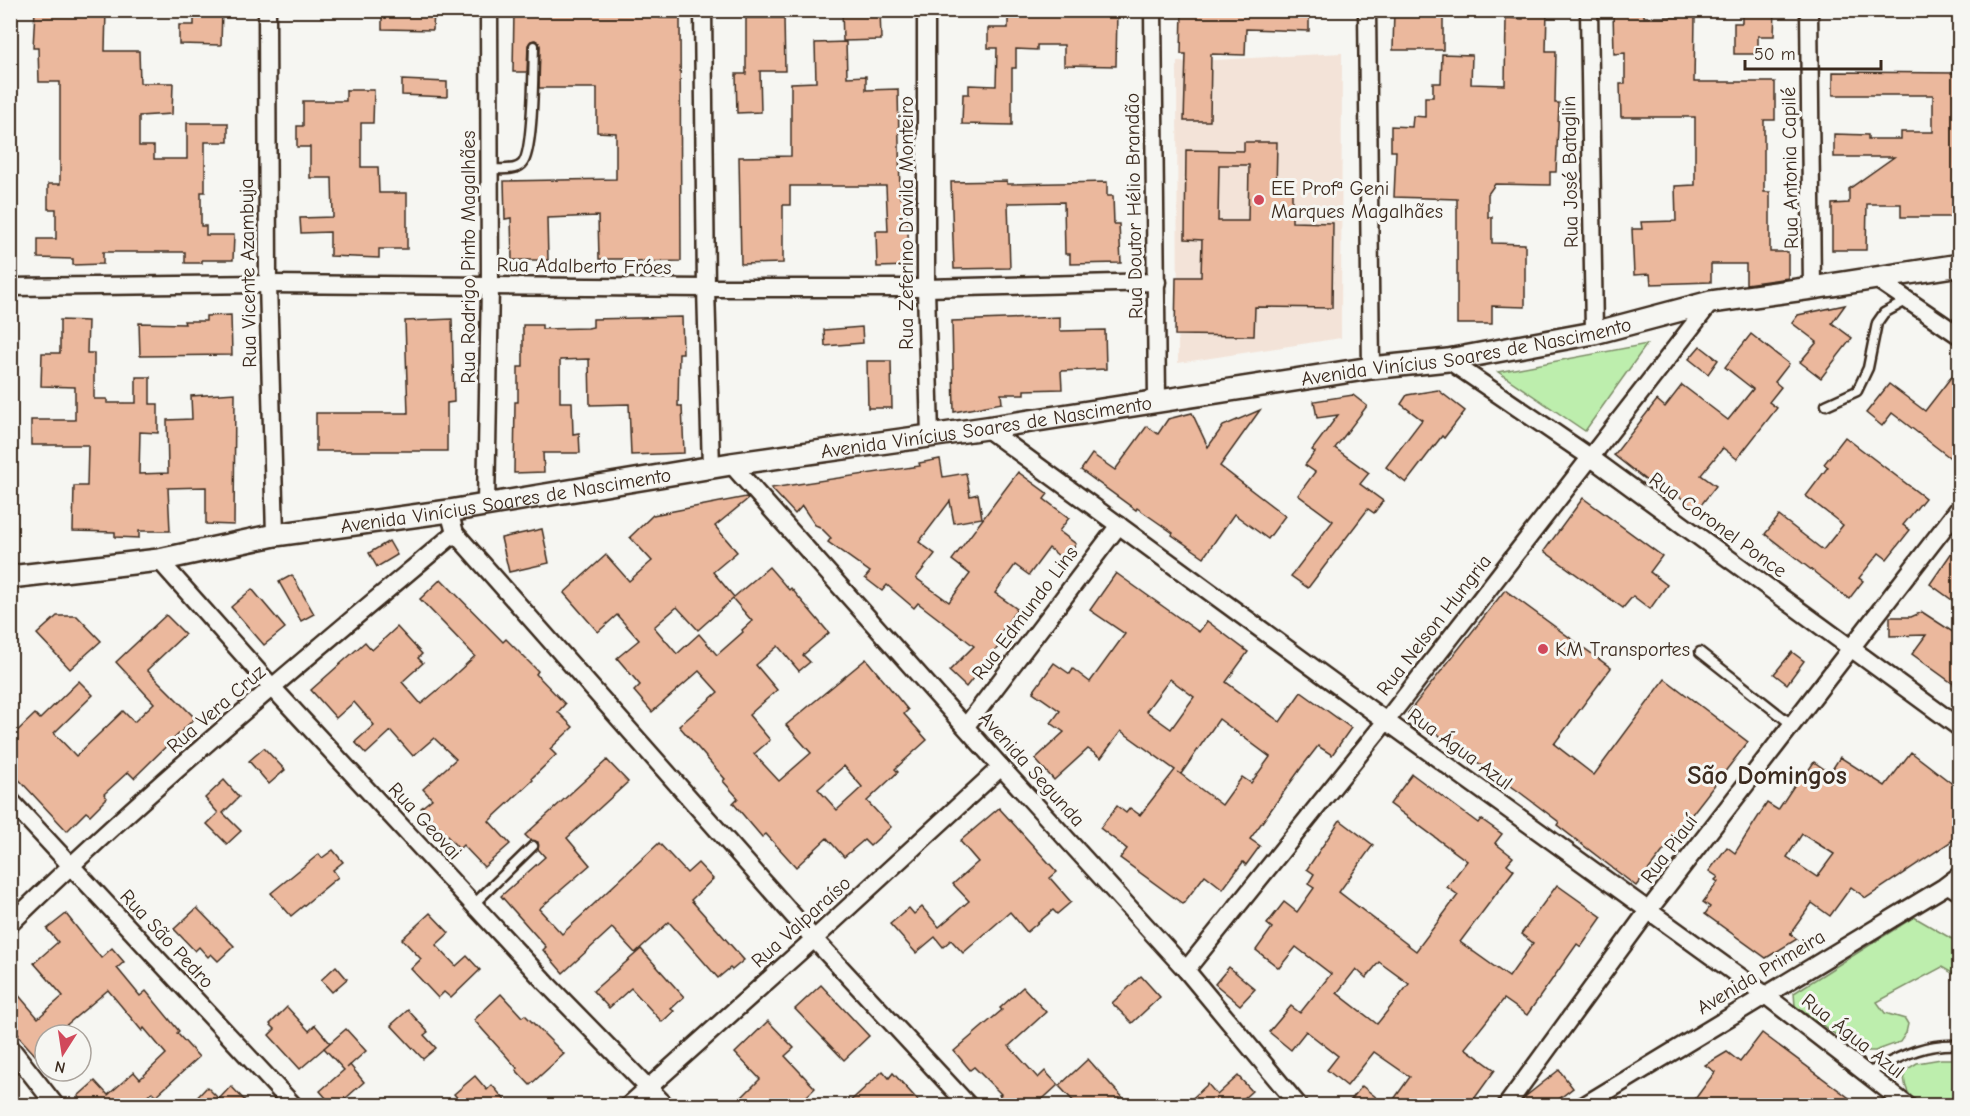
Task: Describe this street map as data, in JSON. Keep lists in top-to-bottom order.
{
  "streets": {
    "street": [
      "Rua Antonia Capilé",
      "Rua José Bataglin",
      "Rua Doutor Hélio Brandão",
      "Rua Zeferino D'avila Monteiro",
      "Rua Rodrigo Pinto Magalhães",
      "Rua Adalberto Fróes",
      "Rua Vicente Azambuja",
      "Avenida Vinícius Soares de Nascimento",
      "Rua Coronel Ponce",
      "Rua Edmundo Lins",
      "Rua Nelson Hungria",
      "Rua Vera Cruz",
      "Rua Água Azul",
      "Avenida Segunda",
      "Rua Geovai",
      "Rua Piauí",
      "Rua Valparaíso",
      "Rua São Pedro",
      "Avenida Primeira"
    ]
  },
  "crossings": [
    ["Rua Antonia Capilé", "Avenida Vinícius Soares de Nascimento"],
    ["Rua José Bataglin", "Avenida Vinícius Soares de Nascimento"],
    ["Rua Doutor Hélio Brandão", "Rua Adalberto Fróes"],
    ["Rua Doutor Hélio Brandão", "Avenida Vinícius Soares de Nascimento"],
    ["Rua Zeferino D'avila Monteiro", "Rua Adalberto Fróes"],
    ["Rua Zeferino D'avila Monteiro", "Avenida Vinícius Soares de Nascimento"],
    ["Rua Rodrigo Pinto Magalhães", "Rua Adalberto Fróes"],
    ["Rua Rodrigo Pinto Magalhães", "Avenida Vinícius Soares de Nascimento"],
    ["Rua Adalberto Fróes", "Rua Vicente Azambuja"],
    ["Rua Vicente Azambuja", "Avenida Vinícius Soares de Nascimento"],
    ["Avenida Vinícius Soares de Nascimento", "Rua Coronel Ponce"],
    ["Avenida Vinícius Soares de Nascimento", "Rua Nelson Hungria"],
    ["Avenida Vinícius Soares de Nascimento", "Rua Água Azul"],
    ["Avenida Vinícius Soares de Nascimento", "Avenida Segunda"],
    ["Avenida Vinícius Soares de Nascimento", "Rua Geovai"],
    ["Rua Coronel Ponce", "Rua Nelson Hungria"],
    ["Rua Coronel Ponce", "Rua Piauí"],
    ["Rua Edmundo Lins", "Rua Água Azul"],
    ["Rua Edmundo Lins", "Avenida Segunda"],
    ["Rua Nelson Hungria", "Rua Água Azul"],
    ["Rua Nelson Hungria", "Avenida Segunda"],
    ["Rua Vera Cruz", "Rua Geovai"],
    ["Rua Vera Cruz", "Rua São Pedro"],
    ["Rua Água Azul", "Rua Piauí"],
    ["Rua Água Azul", "Avenida Primeira"],
    ["Avenida Segunda", "Rua Valparaíso"],
    ["Rua Geovai", "Rua Valparaíso"]
  ],
  "districts": ["São Domingos"],
  "places": ["EE Profª Geni Marques Magalhães", "KM Transportes"],
  "scale_bar": "50 m",
  "north": "bottom"
}
